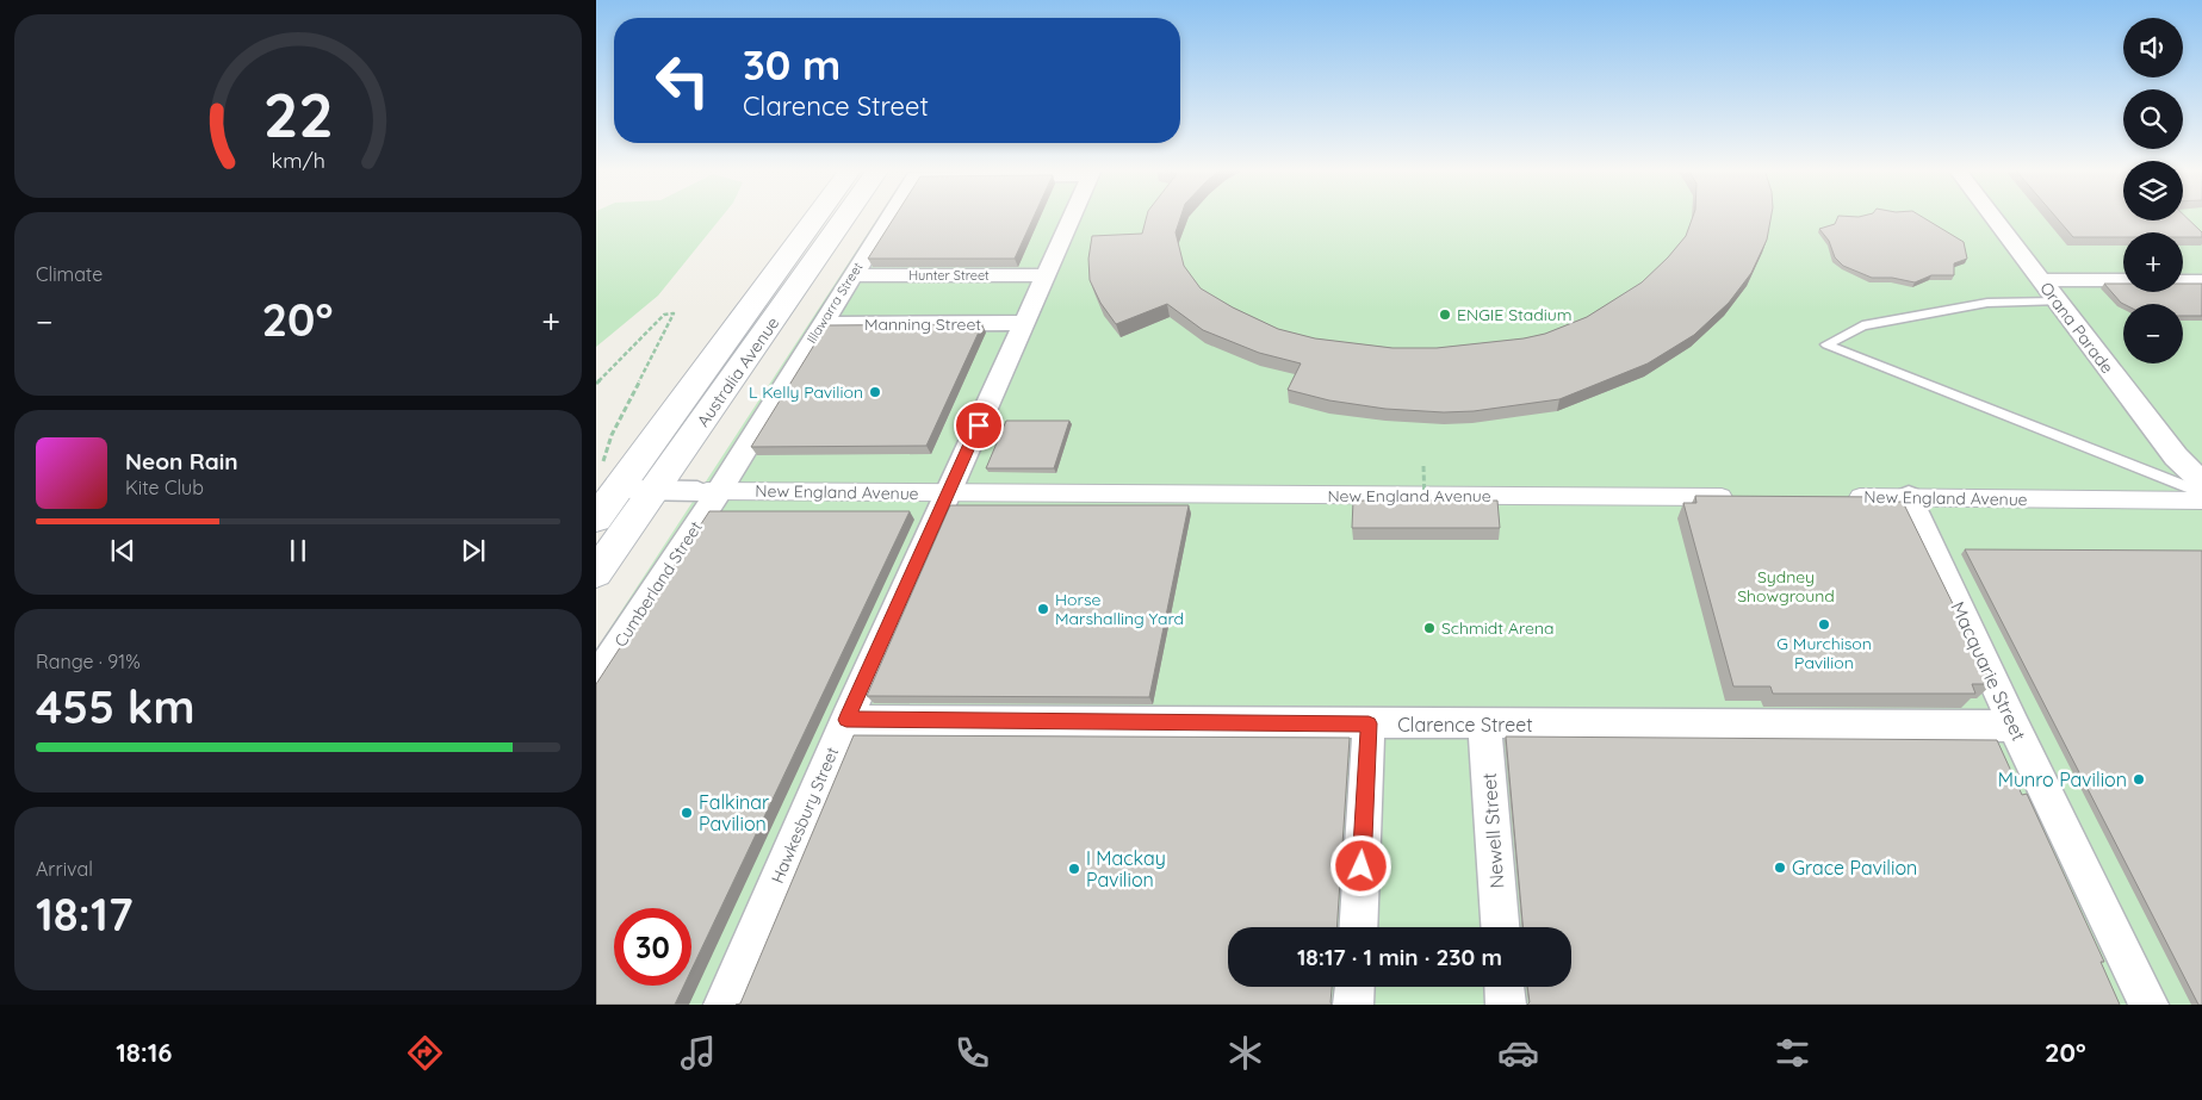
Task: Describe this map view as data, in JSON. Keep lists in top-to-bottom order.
{
  "streets": {
    "main road": ["Australia Avenue"],
    "street": [
      "Hunter Street",
      "Illawarra Street",
      "Manning Street",
      "Orana Parade",
      "New England Avenue",
      "Cumberland Street",
      "Macquarie Street",
      "Clarence Street",
      "Hawkesbury Street",
      "Newell Street"
    ]
  },
  "crossings": [
    ["Hunter Street", "Illawarra Street"],
    ["Hunter Street", "Hawkesbury Street"],
    ["Illawarra Street", "Manning Street"],
    ["Illawarra Street", "New England Avenue"],
    ["Illawarra Street", "Cumberland Street"],
    ["Manning Street", "Hawkesbury Street"],
    ["Australia Avenue", "New England Avenue"],
    ["New England Avenue", "Cumberland Street"],
    ["New England Avenue", "Macquarie Street"],
    ["New England Avenue", "Hawkesbury Street"],
    ["Macquarie Street", "Clarence Street"],
    ["Clarence Street", "Hawkesbury Street"],
    ["Clarence Street", "Newell Street"]
  ],
  "parks": ["Sydney Showground"],
  "places": [
    "ENGIE Stadium",
    "L Kelly Pavilion",
    "Horse Marshalling Yard",
    "G Murchison Pavilion",
    "Schmidt Arena",
    "Munro Pavilion",
    "Falkinar Pavilion",
    "Grace Pavilion",
    "I Mackay Pavilion"
  ],
  "page": {
    "map_buttons": ["+", "−"],
    "turn": ["30 m", "Clarence Street"],
    "tile": [
      "Climate",
      ["Range · 91%", "455 km"],
      ["Arrival", "18:17"]
    ],
    "heat": ["−", "20°", "+"],
    "song": ["Neon Rain", "Kite Club"],
    "limit": "30",
    "trip": "18:17 · 1 min · 230 m",
    "tabs": ["18:16", "20°"],
    "gauge": ["22", "km/h"]
  }
}
